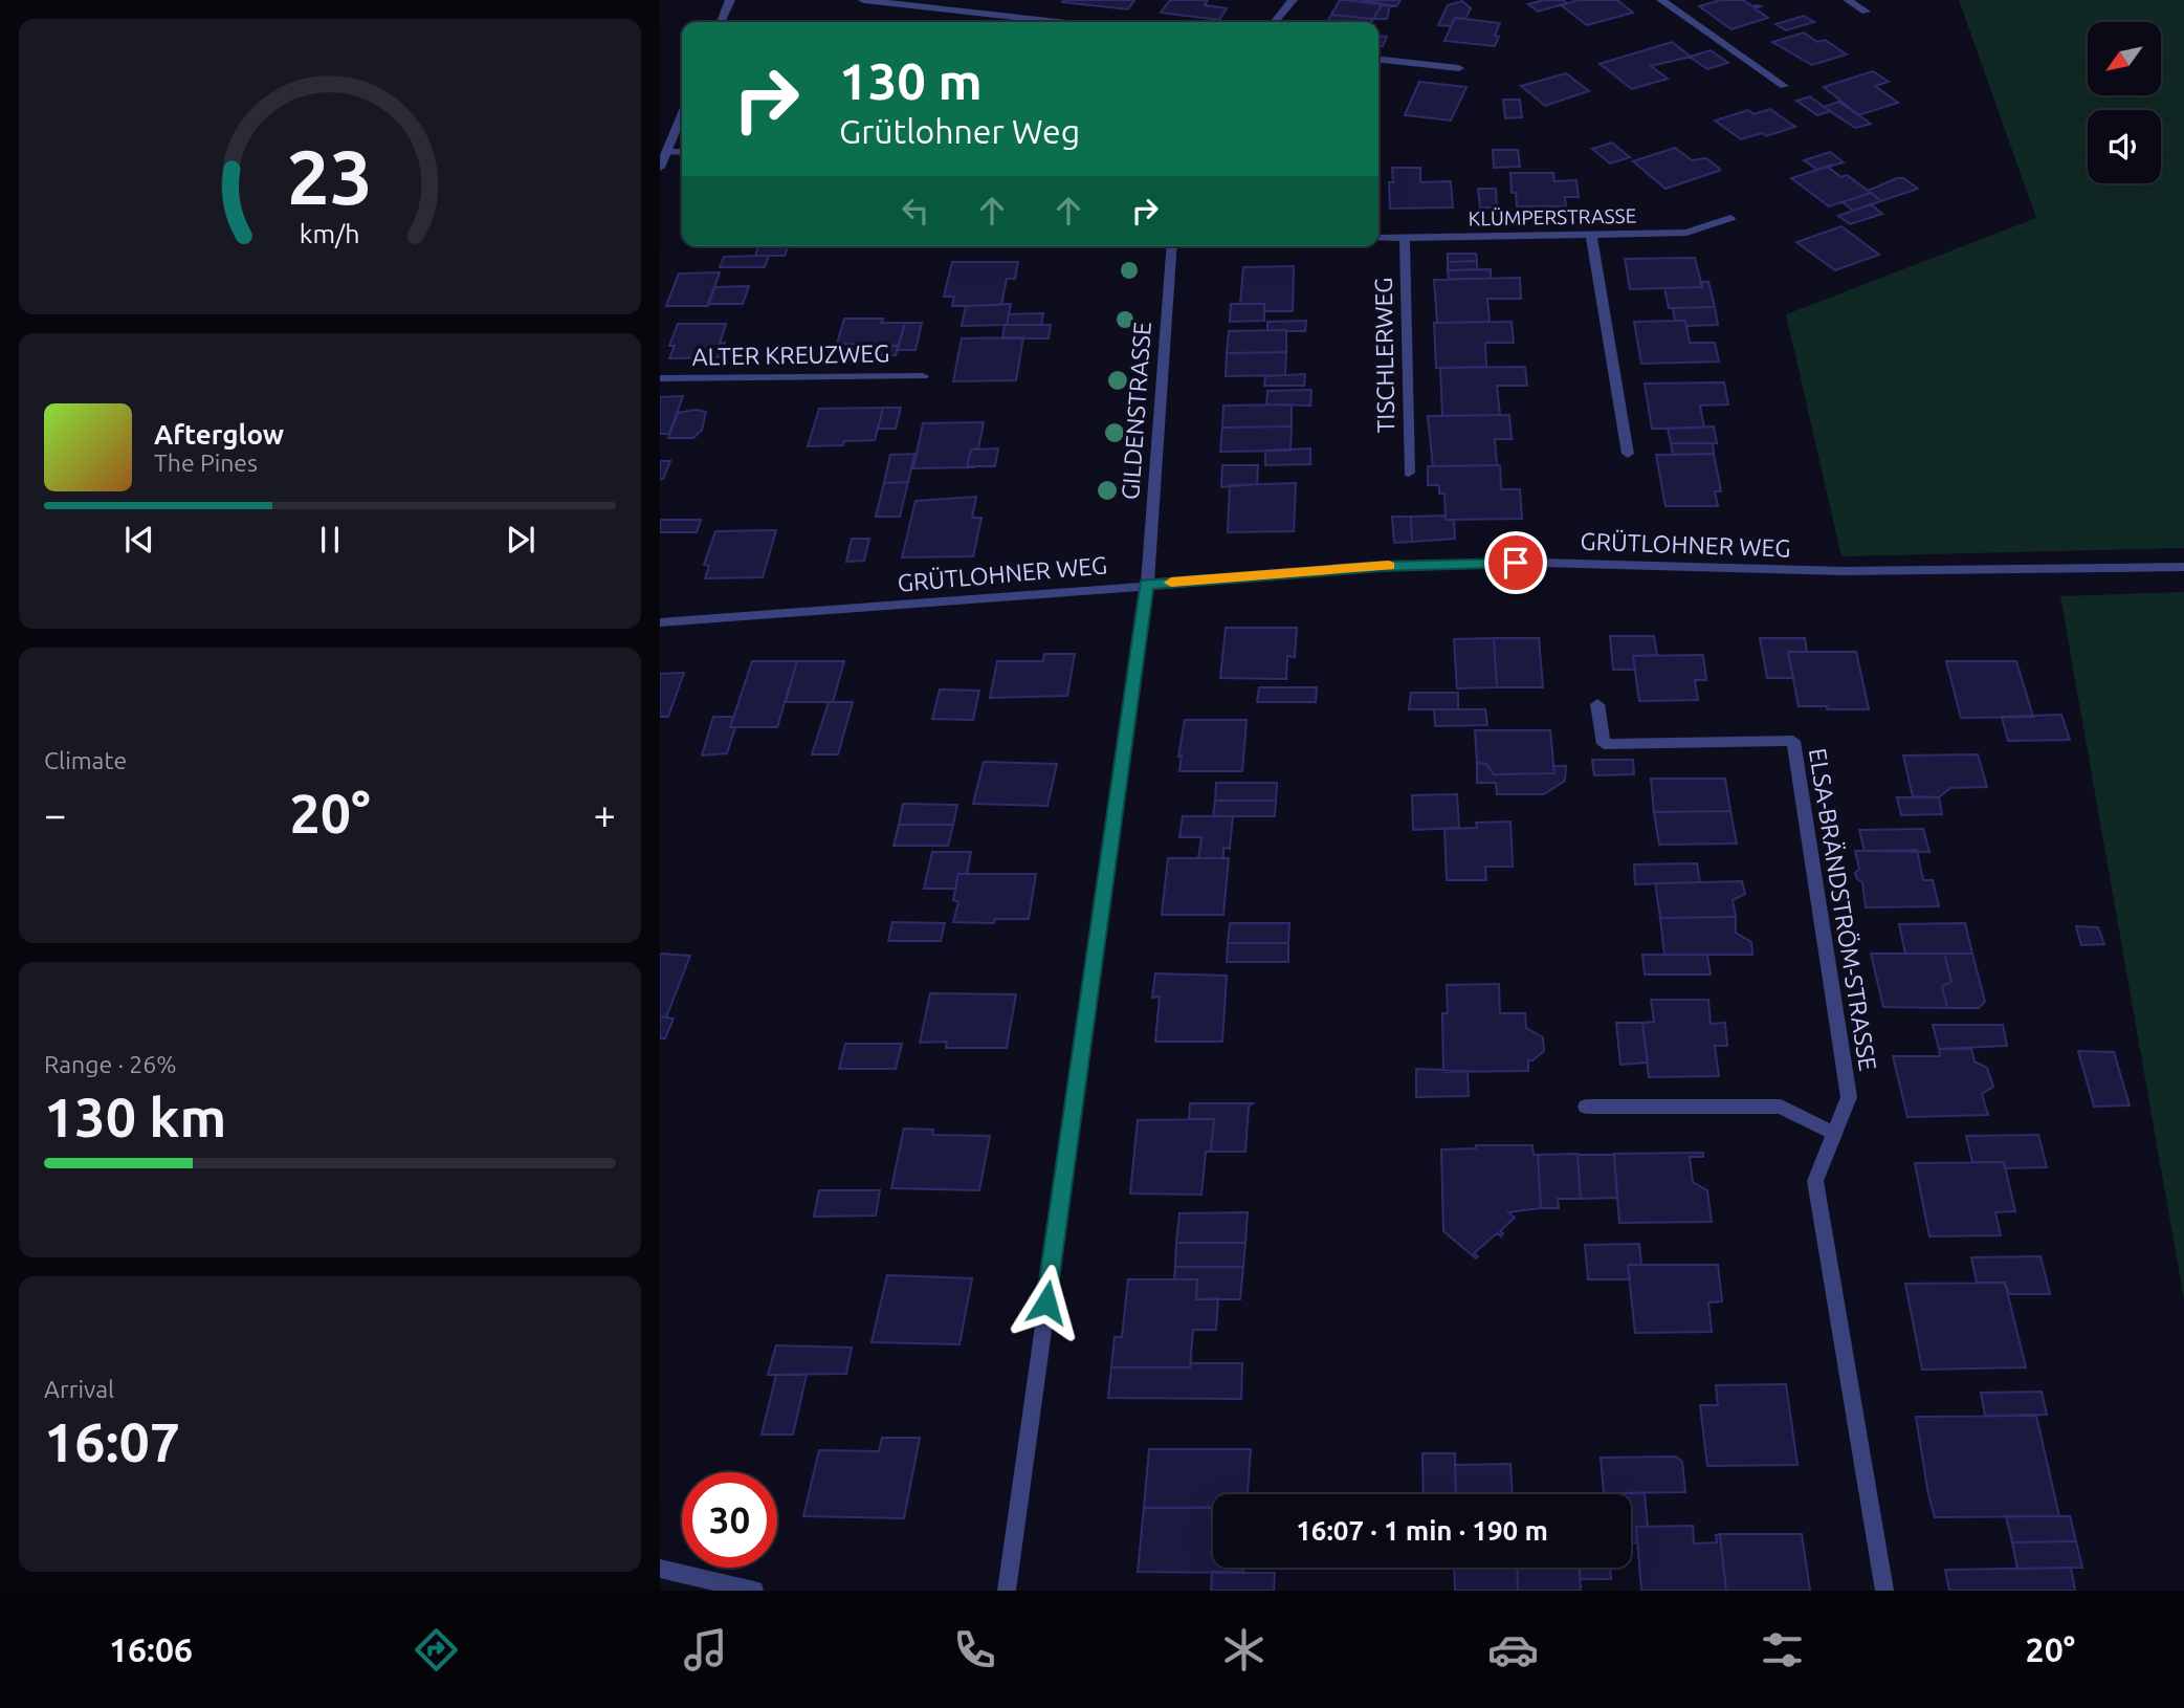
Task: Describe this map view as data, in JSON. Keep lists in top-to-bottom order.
{
  "streets": {
    "street": [
      "KLÜMPERSTRASSE",
      "ALTER KREUZWEG",
      "TISCHLERWEG",
      "GILDENSTRASSE",
      "GRÜTLOHNER WEG",
      "ELSA-BRÄNDSTRÖM-STRASSE"
    ]
  },
  "crossings": [
    ["KLÜMPERSTRASSE", "TISCHLERWEG"],
    ["GILDENSTRASSE", "GRÜTLOHNER WEG"]
  ],
  "north": "bottom left",
  "page": {
    "turn": ["130 m", "Grütlohner Weg"],
    "song": ["Afterglow", "The Pines"],
    "tile": [
      "Climate",
      ["Range · 26%", "130 km"],
      ["Arrival", "16:07"]
    ],
    "heat": ["−", "20°", "+"],
    "limit": "30",
    "trip": "16:07 · 1 min · 190 m",
    "tabs": ["16:06", "20°"],
    "gauge": ["23", "km/h"]
  }
}
